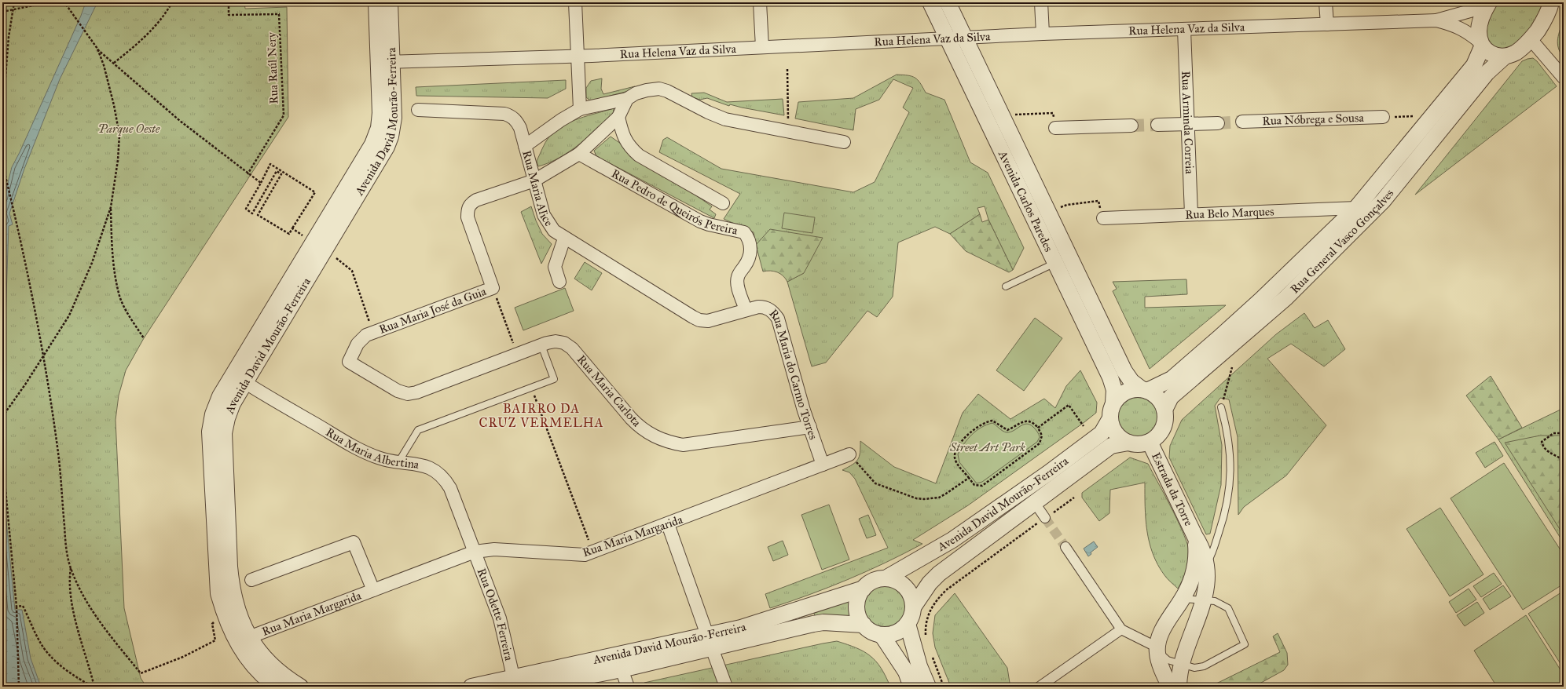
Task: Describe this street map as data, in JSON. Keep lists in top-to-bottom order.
{
  "streets": {
    "street": [
      "Rua Helena Vaz da Silva",
      "Rua Nóbrega e Sousa",
      "Avenida David Mourão-Ferreira",
      "Rua Arminda Correia",
      "Rua Maria Alice",
      "Rua Pedro de Queirós Pereira",
      "Avenida Carlos Paredes",
      "Rua Belo Marques",
      "Rua General Vasco Gonçalves",
      "Rua Maria José da Guia",
      "Rua Maria do Carmo Torres",
      "Rua Maria Carlota",
      "Rua Maria Albertina",
      "Estrada da Torre",
      "Rua Maria Margarida",
      "Rua Odette Ferreira"
    ],
    "path": ["Rua Raúl Nery"]
  },
  "crossings": [
    ["Rua Helena Vaz da Silva", "Avenida David Mourão-Ferreira"],
    ["Rua Helena Vaz da Silva", "Rua Arminda Correia"],
    ["Rua Helena Vaz da Silva", "Avenida Carlos Paredes"],
    ["Rua Helena Vaz da Silva", "Rua General Vasco Gonçalves"],
    ["Avenida David Mourão-Ferreira", "Avenida Carlos Paredes"],
    ["Avenida David Mourão-Ferreira", "Rua General Vasco Gonçalves"],
    ["Avenida David Mourão-Ferreira", "Rua Maria Albertina"],
    ["Avenida David Mourão-Ferreira", "Estrada da Torre"],
    ["Avenida David Mourão-Ferreira", "Rua Maria Margarida"],
    ["Avenida David Mourão-Ferreira", "Rua Odette Ferreira"],
    ["Rua Arminda Correia", "Rua Belo Marques"],
    ["Rua Maria Alice", "Rua Pedro de Queirós Pereira"],
    ["Rua Maria Alice", "Rua Maria José da Guia"],
    ["Rua Maria Alice", "Rua Maria do Carmo Torres"],
    ["Rua Pedro de Queirós Pereira", "Rua Maria José da Guia"],
    ["Rua Pedro de Queirós Pereira", "Rua Maria do Carmo Torres"],
    ["Avenida Carlos Paredes", "Rua General Vasco Gonçalves"],
    ["Avenida Carlos Paredes", "Estrada da Torre"],
    ["Rua Belo Marques", "Rua General Vasco Gonçalves"],
    ["Rua General Vasco Gonçalves", "Estrada da Torre"],
    ["Rua Maria José da Guia", "Rua Maria Carlota"],
    ["Rua Maria do Carmo Torres", "Rua Maria Carlota"],
    ["Rua Maria do Carmo Torres", "Rua Maria Margarida"],
    ["Rua Maria Albertina", "Rua Maria Margarida"],
    ["Rua Maria Albertina", "Rua Odette Ferreira"],
    ["Rua Maria Margarida", "Rua Odette Ferreira"]
  ],
  "districts": ["BAIRRO DA CRUZ VERMELHA"],
  "parks": ["Parque Oeste", "Street Art Park"]
}
